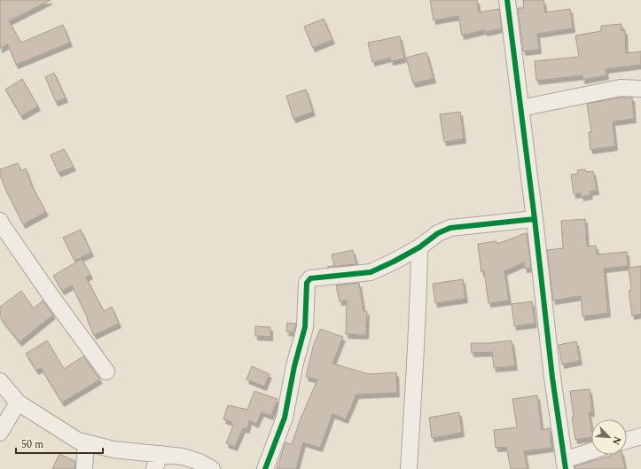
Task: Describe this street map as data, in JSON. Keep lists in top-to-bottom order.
{
  "scale_bar": "50 m",
  "north": "bottom right"
}
